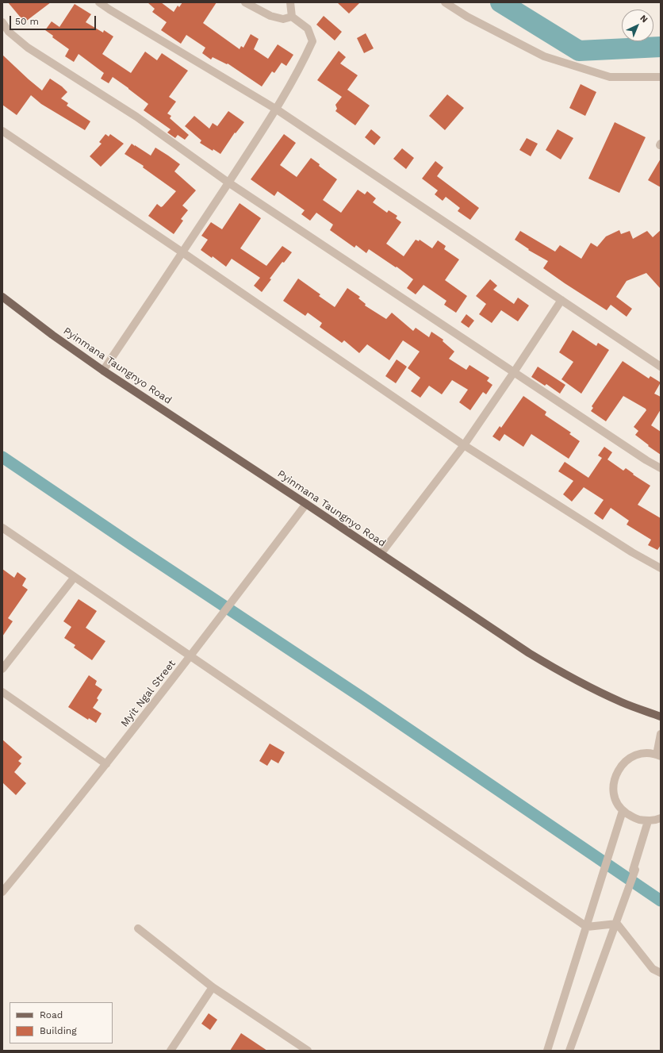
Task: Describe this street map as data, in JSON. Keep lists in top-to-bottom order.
{
  "streets": {
    "main road": ["Pyinmana Taungnyo Road"],
    "street": ["Myit Ngal Street"]
  },
  "crossings": [
    ["Pyinmana Taungnyo Road", "Myit Ngal Street"]
  ],
  "legend": ["Road", "Building"],
  "scale_bar": "50 m",
  "north": "top right"
}
